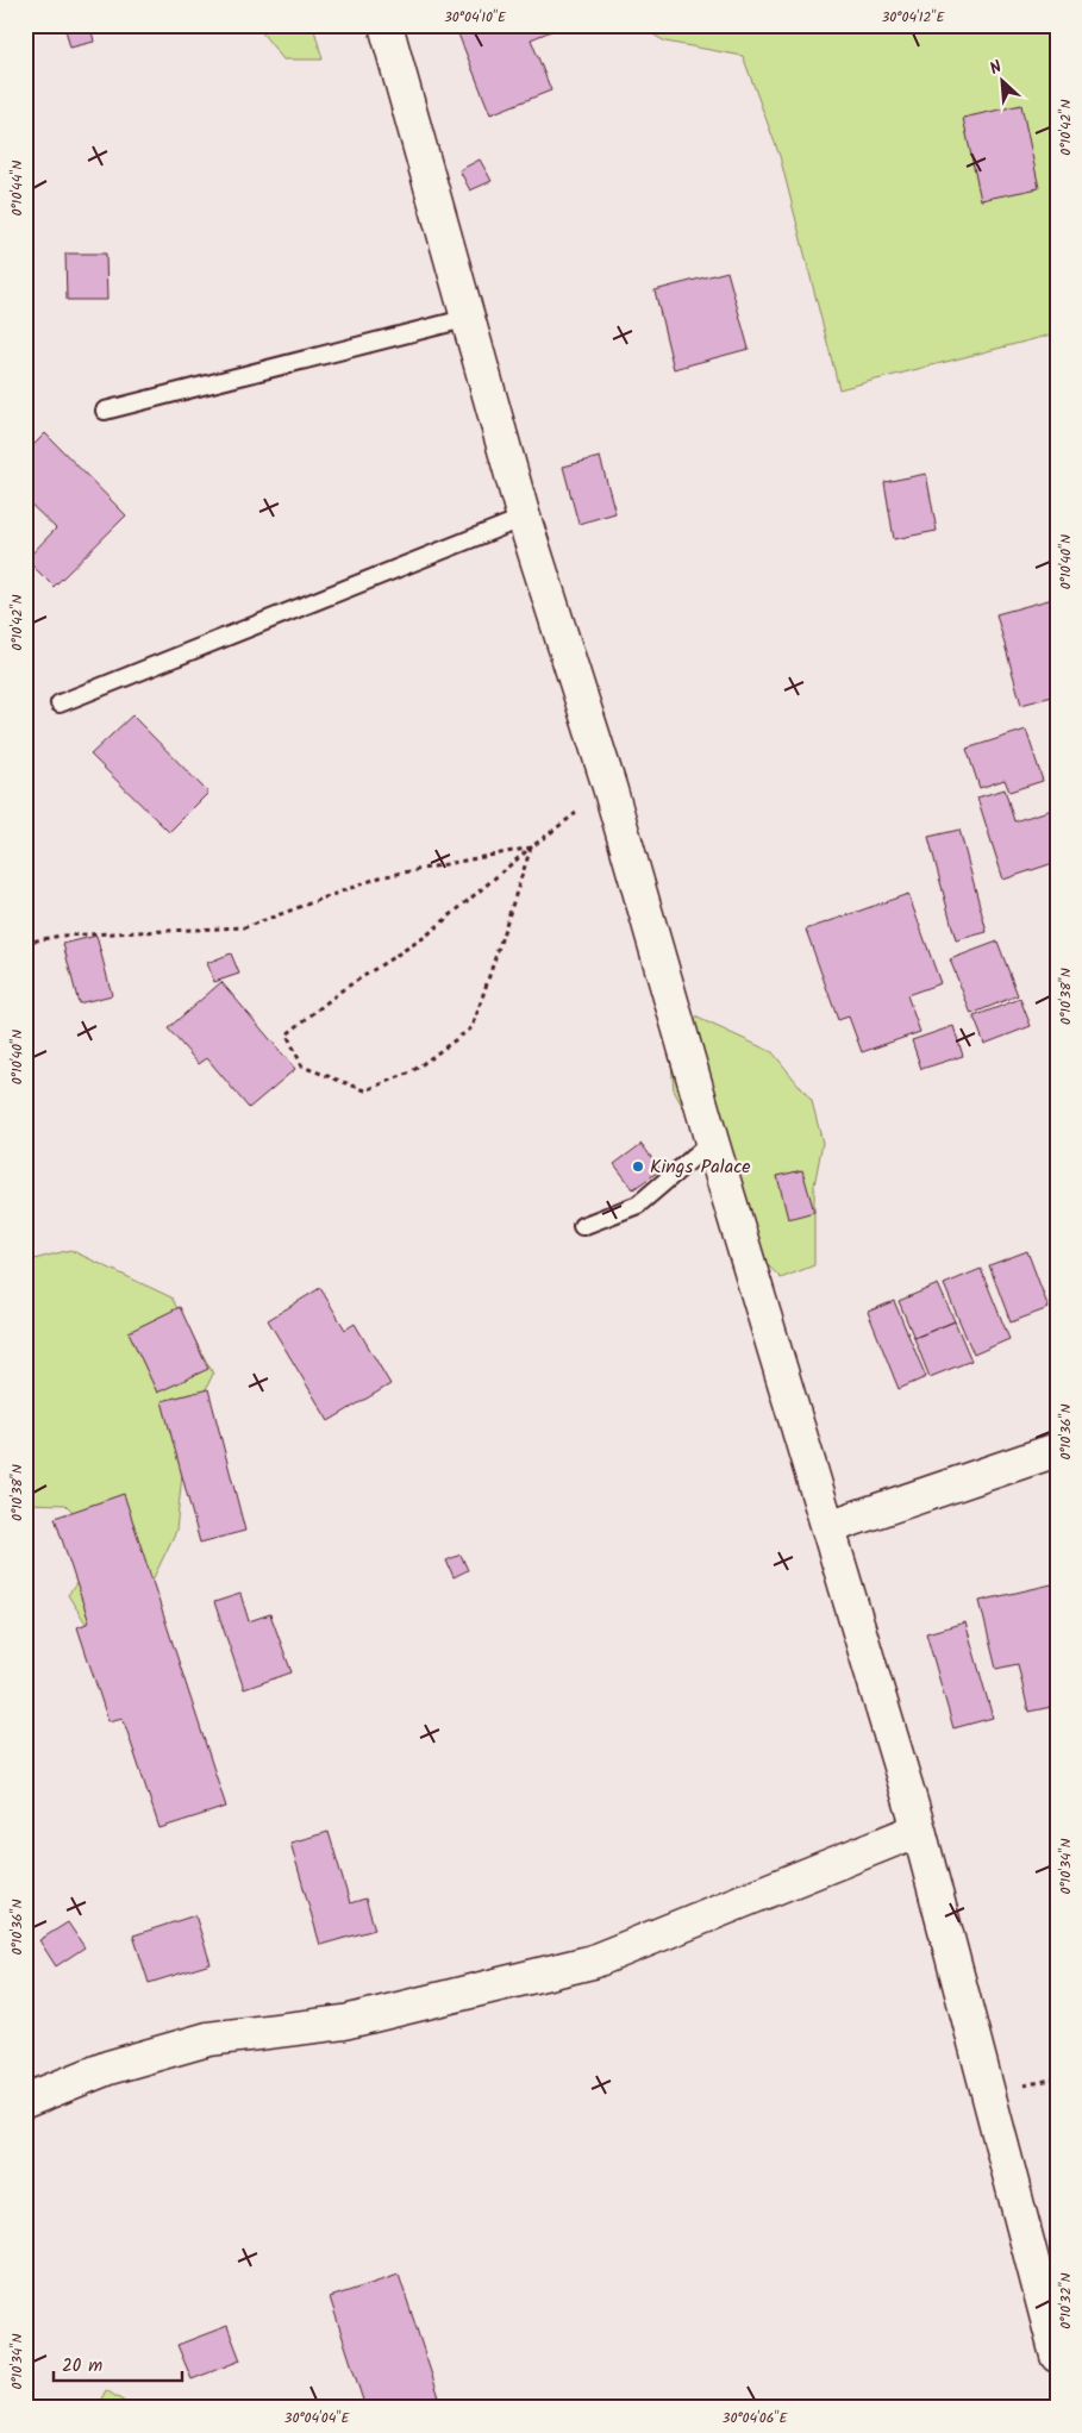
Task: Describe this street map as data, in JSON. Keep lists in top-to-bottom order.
{
  "places": ["Kings Palace"],
  "scale_bar": "20 m",
  "north": "top left",
  "coordinates": [
    "30°04'10\"E",
    "30°04'12\"E",
    "0°10'42\"N",
    "0°10'44\"N",
    "0°10'40\"N",
    "0°10'38\"N",
    "0°10'36\"N",
    "0°10'34\"N",
    "0°10'32\"N",
    "30°04'04\"E",
    "30°04'06\"E"
  ]
}
